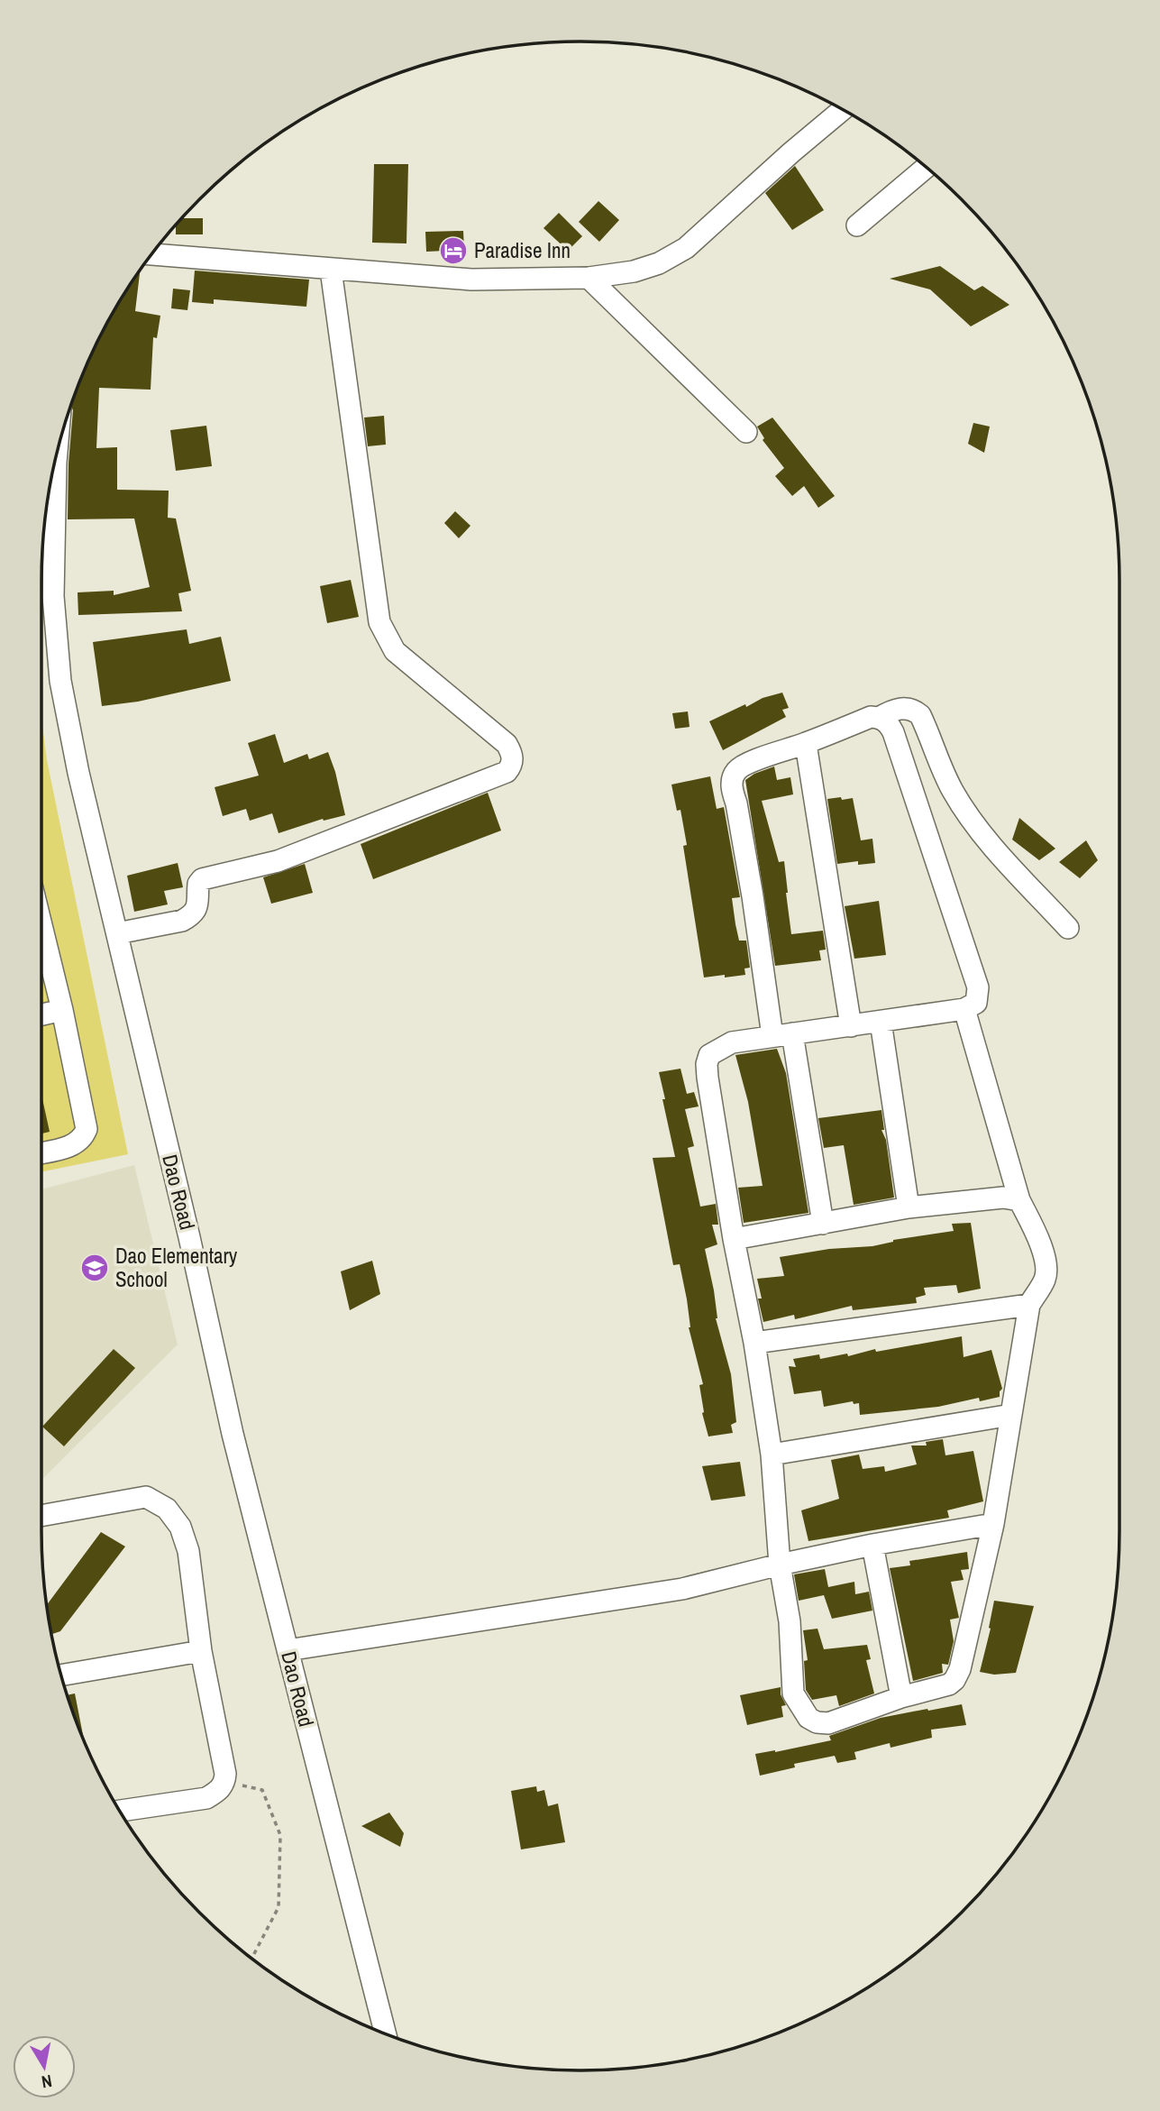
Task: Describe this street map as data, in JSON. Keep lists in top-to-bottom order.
{
  "streets": {
    "street": ["Dao Road"]
  },
  "places": {
    "hotel": ["Paradise Inn"],
    "school or university": ["Dao Elementary School"]
  },
  "north": "bottom"
}
